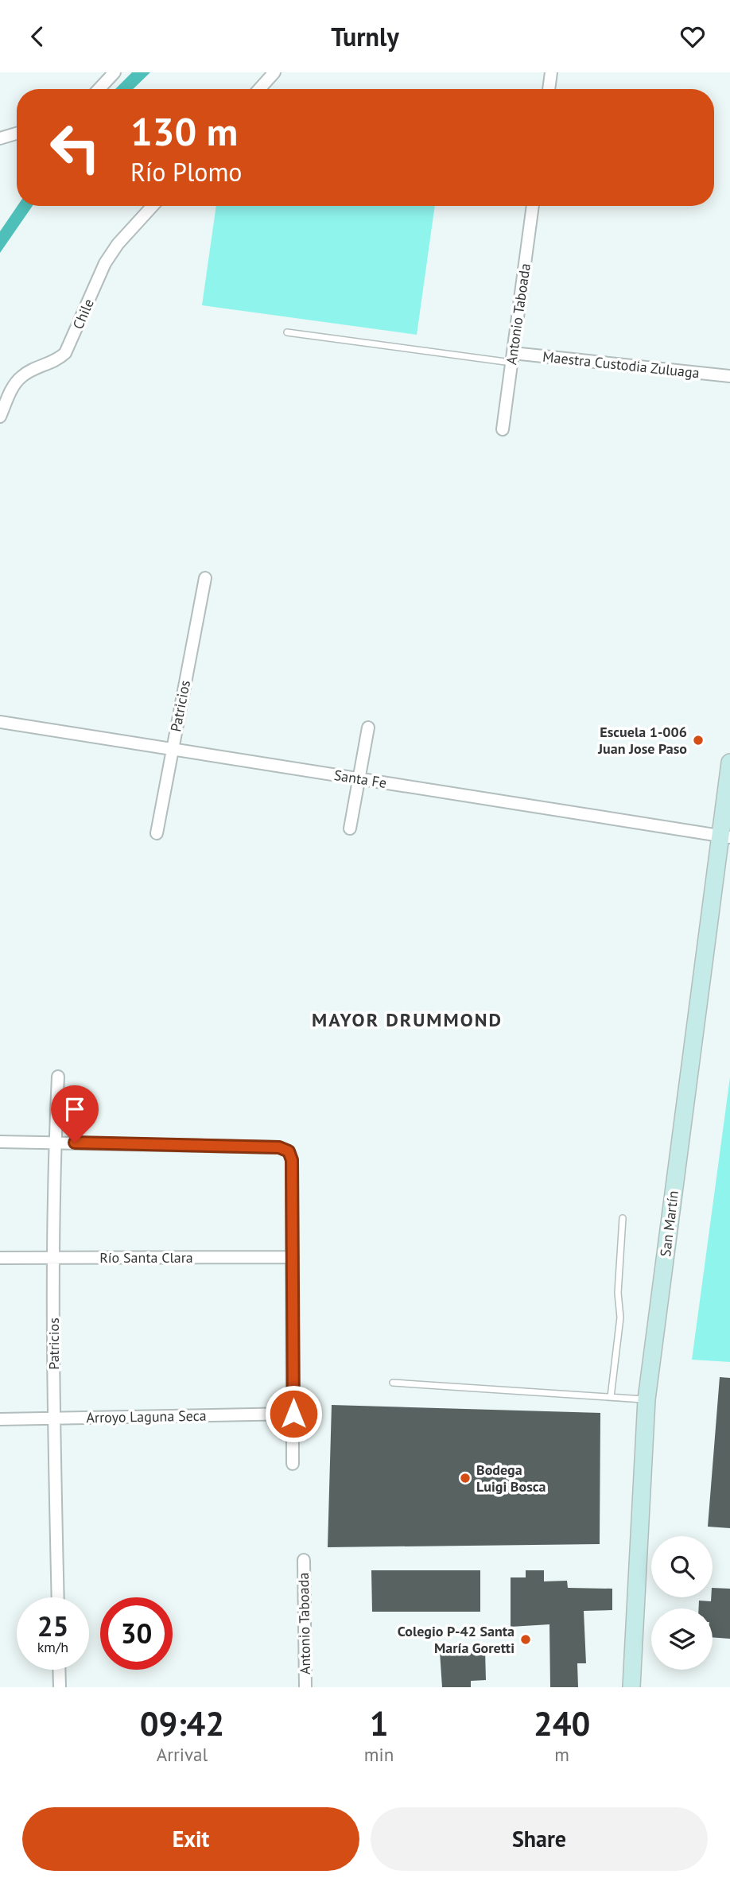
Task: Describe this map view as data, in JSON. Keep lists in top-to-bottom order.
{
  "streets": {
    "main road": ["San Martín"],
    "street": [
      "Chile",
      "Antonio Taboada",
      "Maestra Custodia Zuluaga",
      "Patricios",
      "Santa Fe",
      "Río Santa Clara",
      "Arroyo Laguna Seca"
    ]
  },
  "crossings": [
    ["Antonio Taboada", "Maestra Custodia Zuluaga"],
    ["Patricios", "Santa Fe"],
    ["Patricios", "Río Santa Clara"],
    ["Patricios", "Arroyo Laguna Seca"],
    ["Santa Fe", "San Martín"]
  ],
  "districts": ["MAYOR DRUMMOND"],
  "places": ["Escuela 1-006 Juan Jose Paso", "Bodega Luigi Bosca", "Colegio P-42 Santa María Goretti"],
  "page": {
    "header": "Turnly",
    "turn": ["130 m", "Río Plomo"],
    "speed": "25 km/h",
    "limit": "30",
    "eta": [
      "09:42",
      "Arrival",
      "1",
      "min",
      "240",
      "m"
    ],
    "buttons": ["Exit", "Share"]
  }
}
